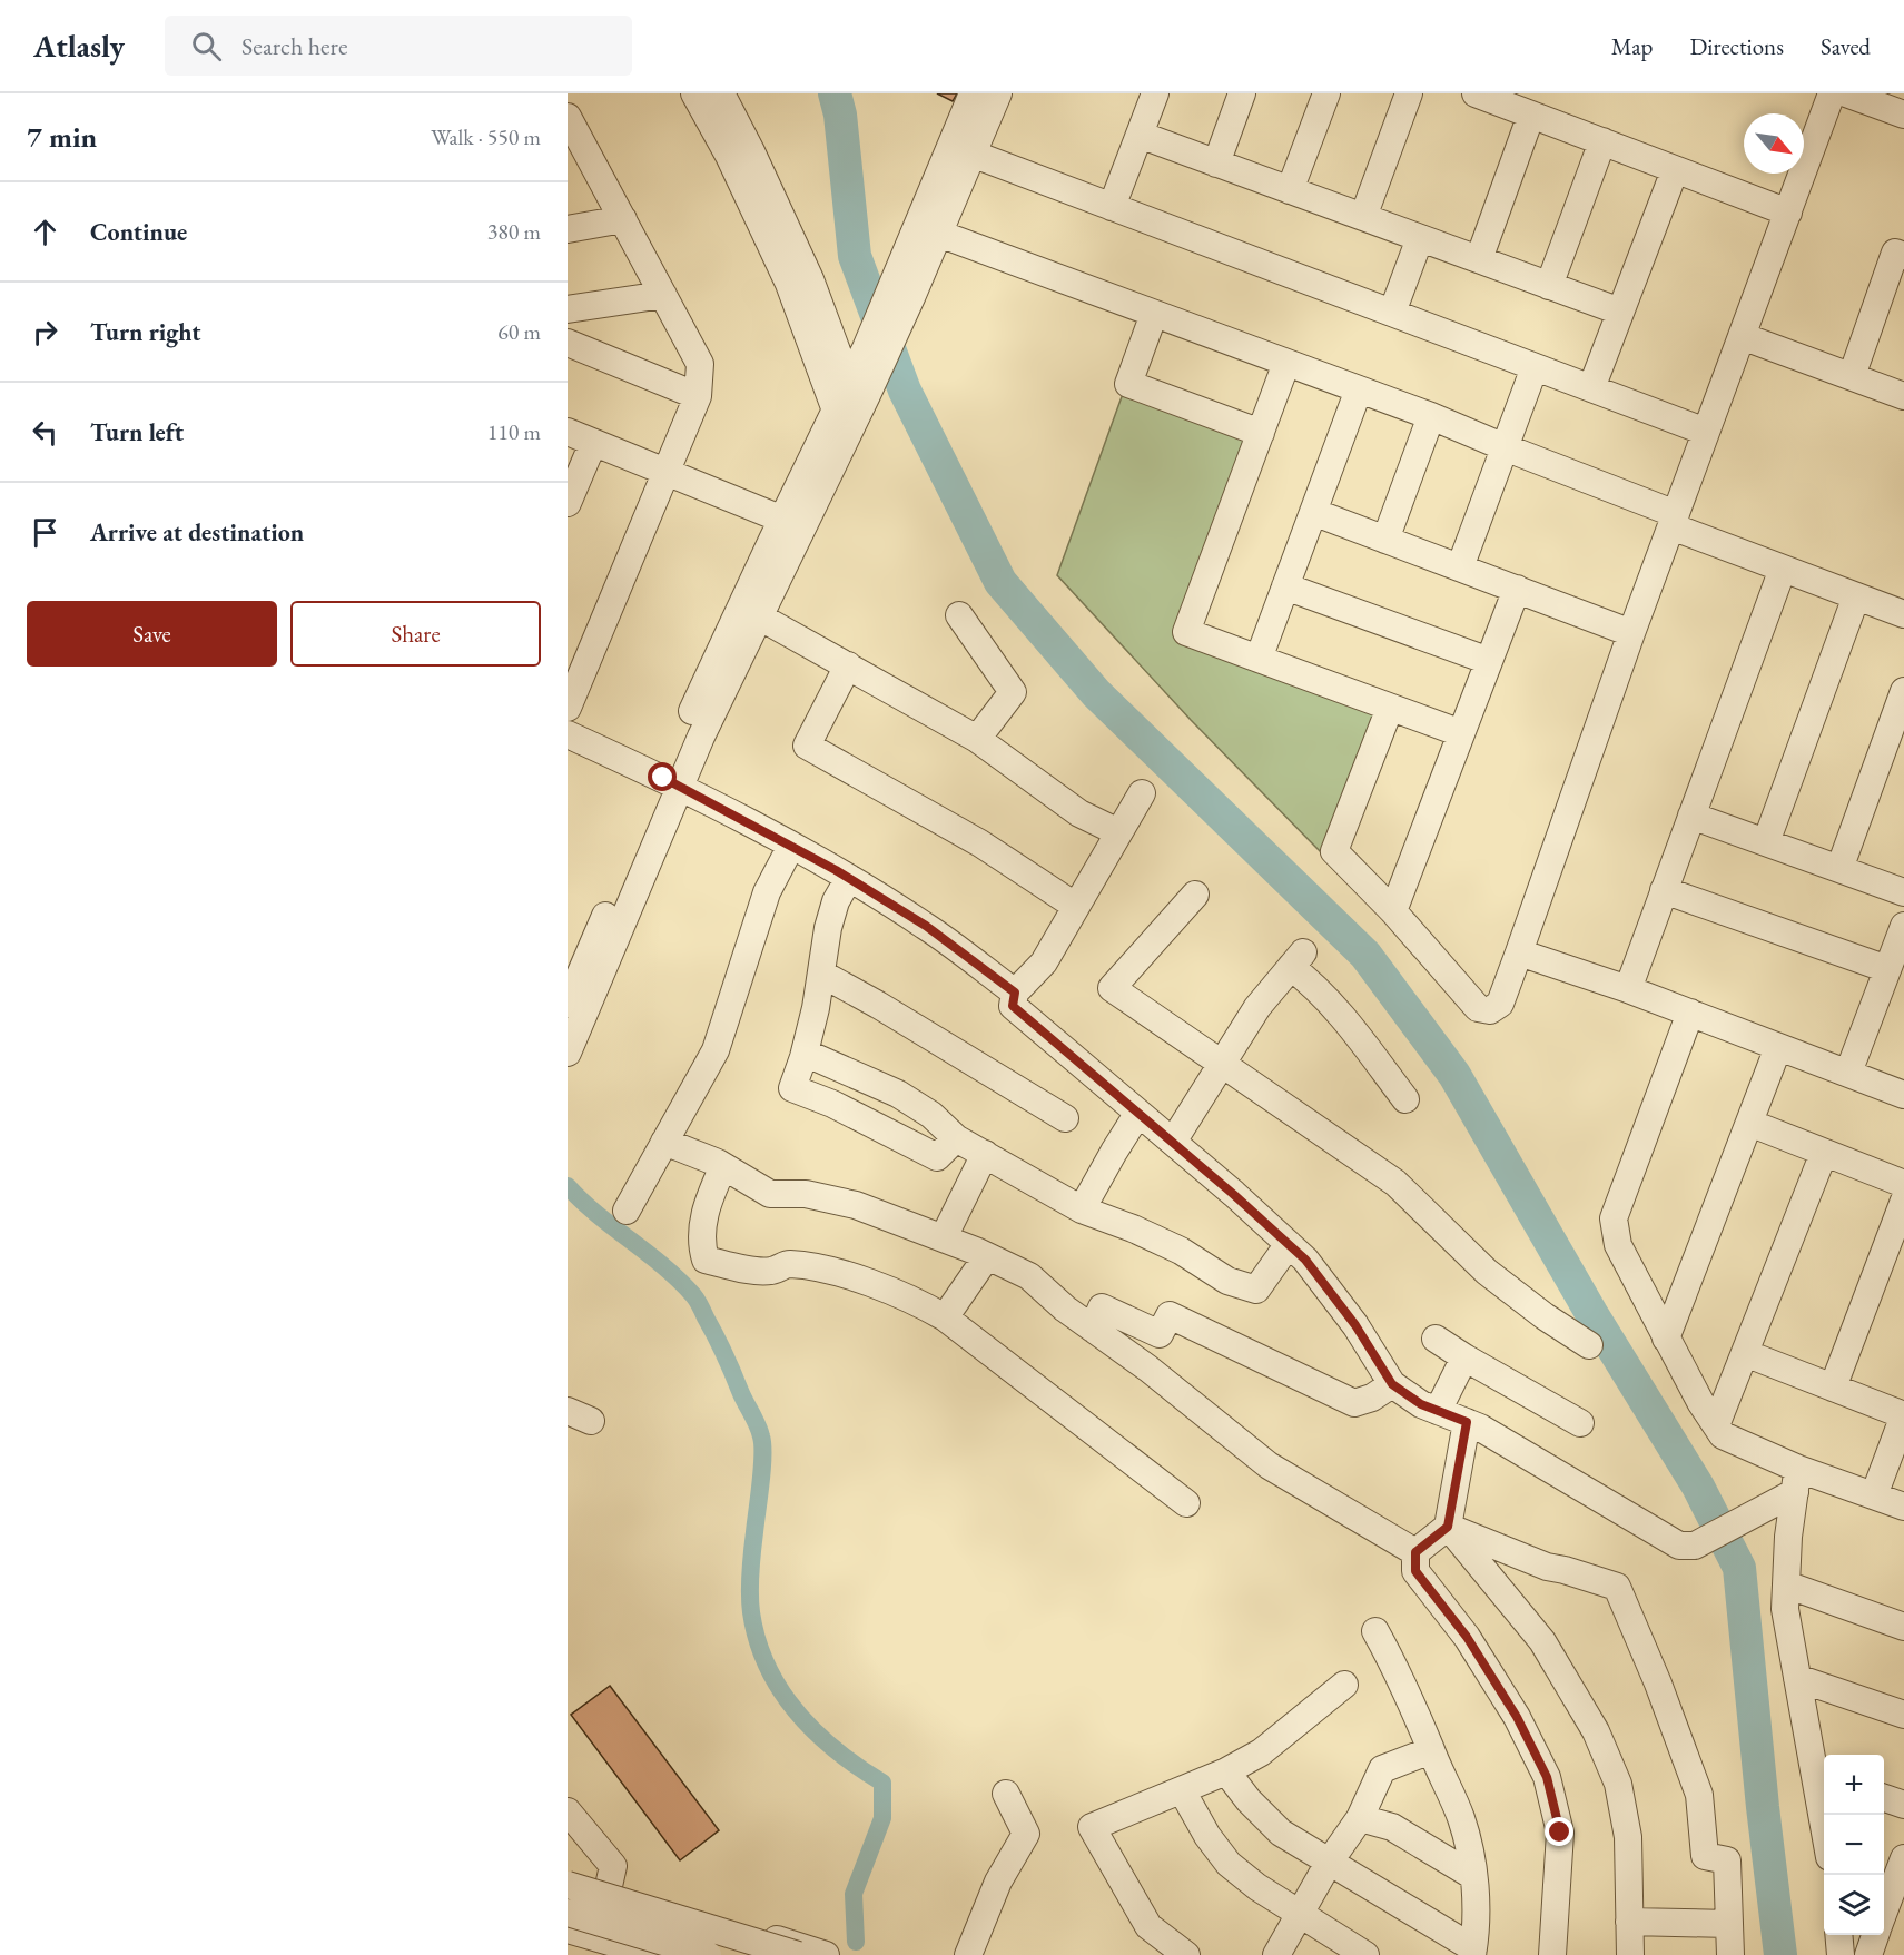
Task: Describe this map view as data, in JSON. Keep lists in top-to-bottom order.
{
  "north": "bottom right",
  "page": {
    "header": "Atlasly",
    "search": "Search here",
    "nav": ["Map", "Directions", "Saved"],
    "heading": ["7 min", "Walk · 550 m"],
    "list": [
      ["Continue", "380 m"],
      ["Turn right", "60 m"],
      ["Turn left", "110 m"],
      "Arrive at destination"
    ],
    "buttons": ["Save", "Share"],
    "map_buttons": ["+", "−"]
  }
}
